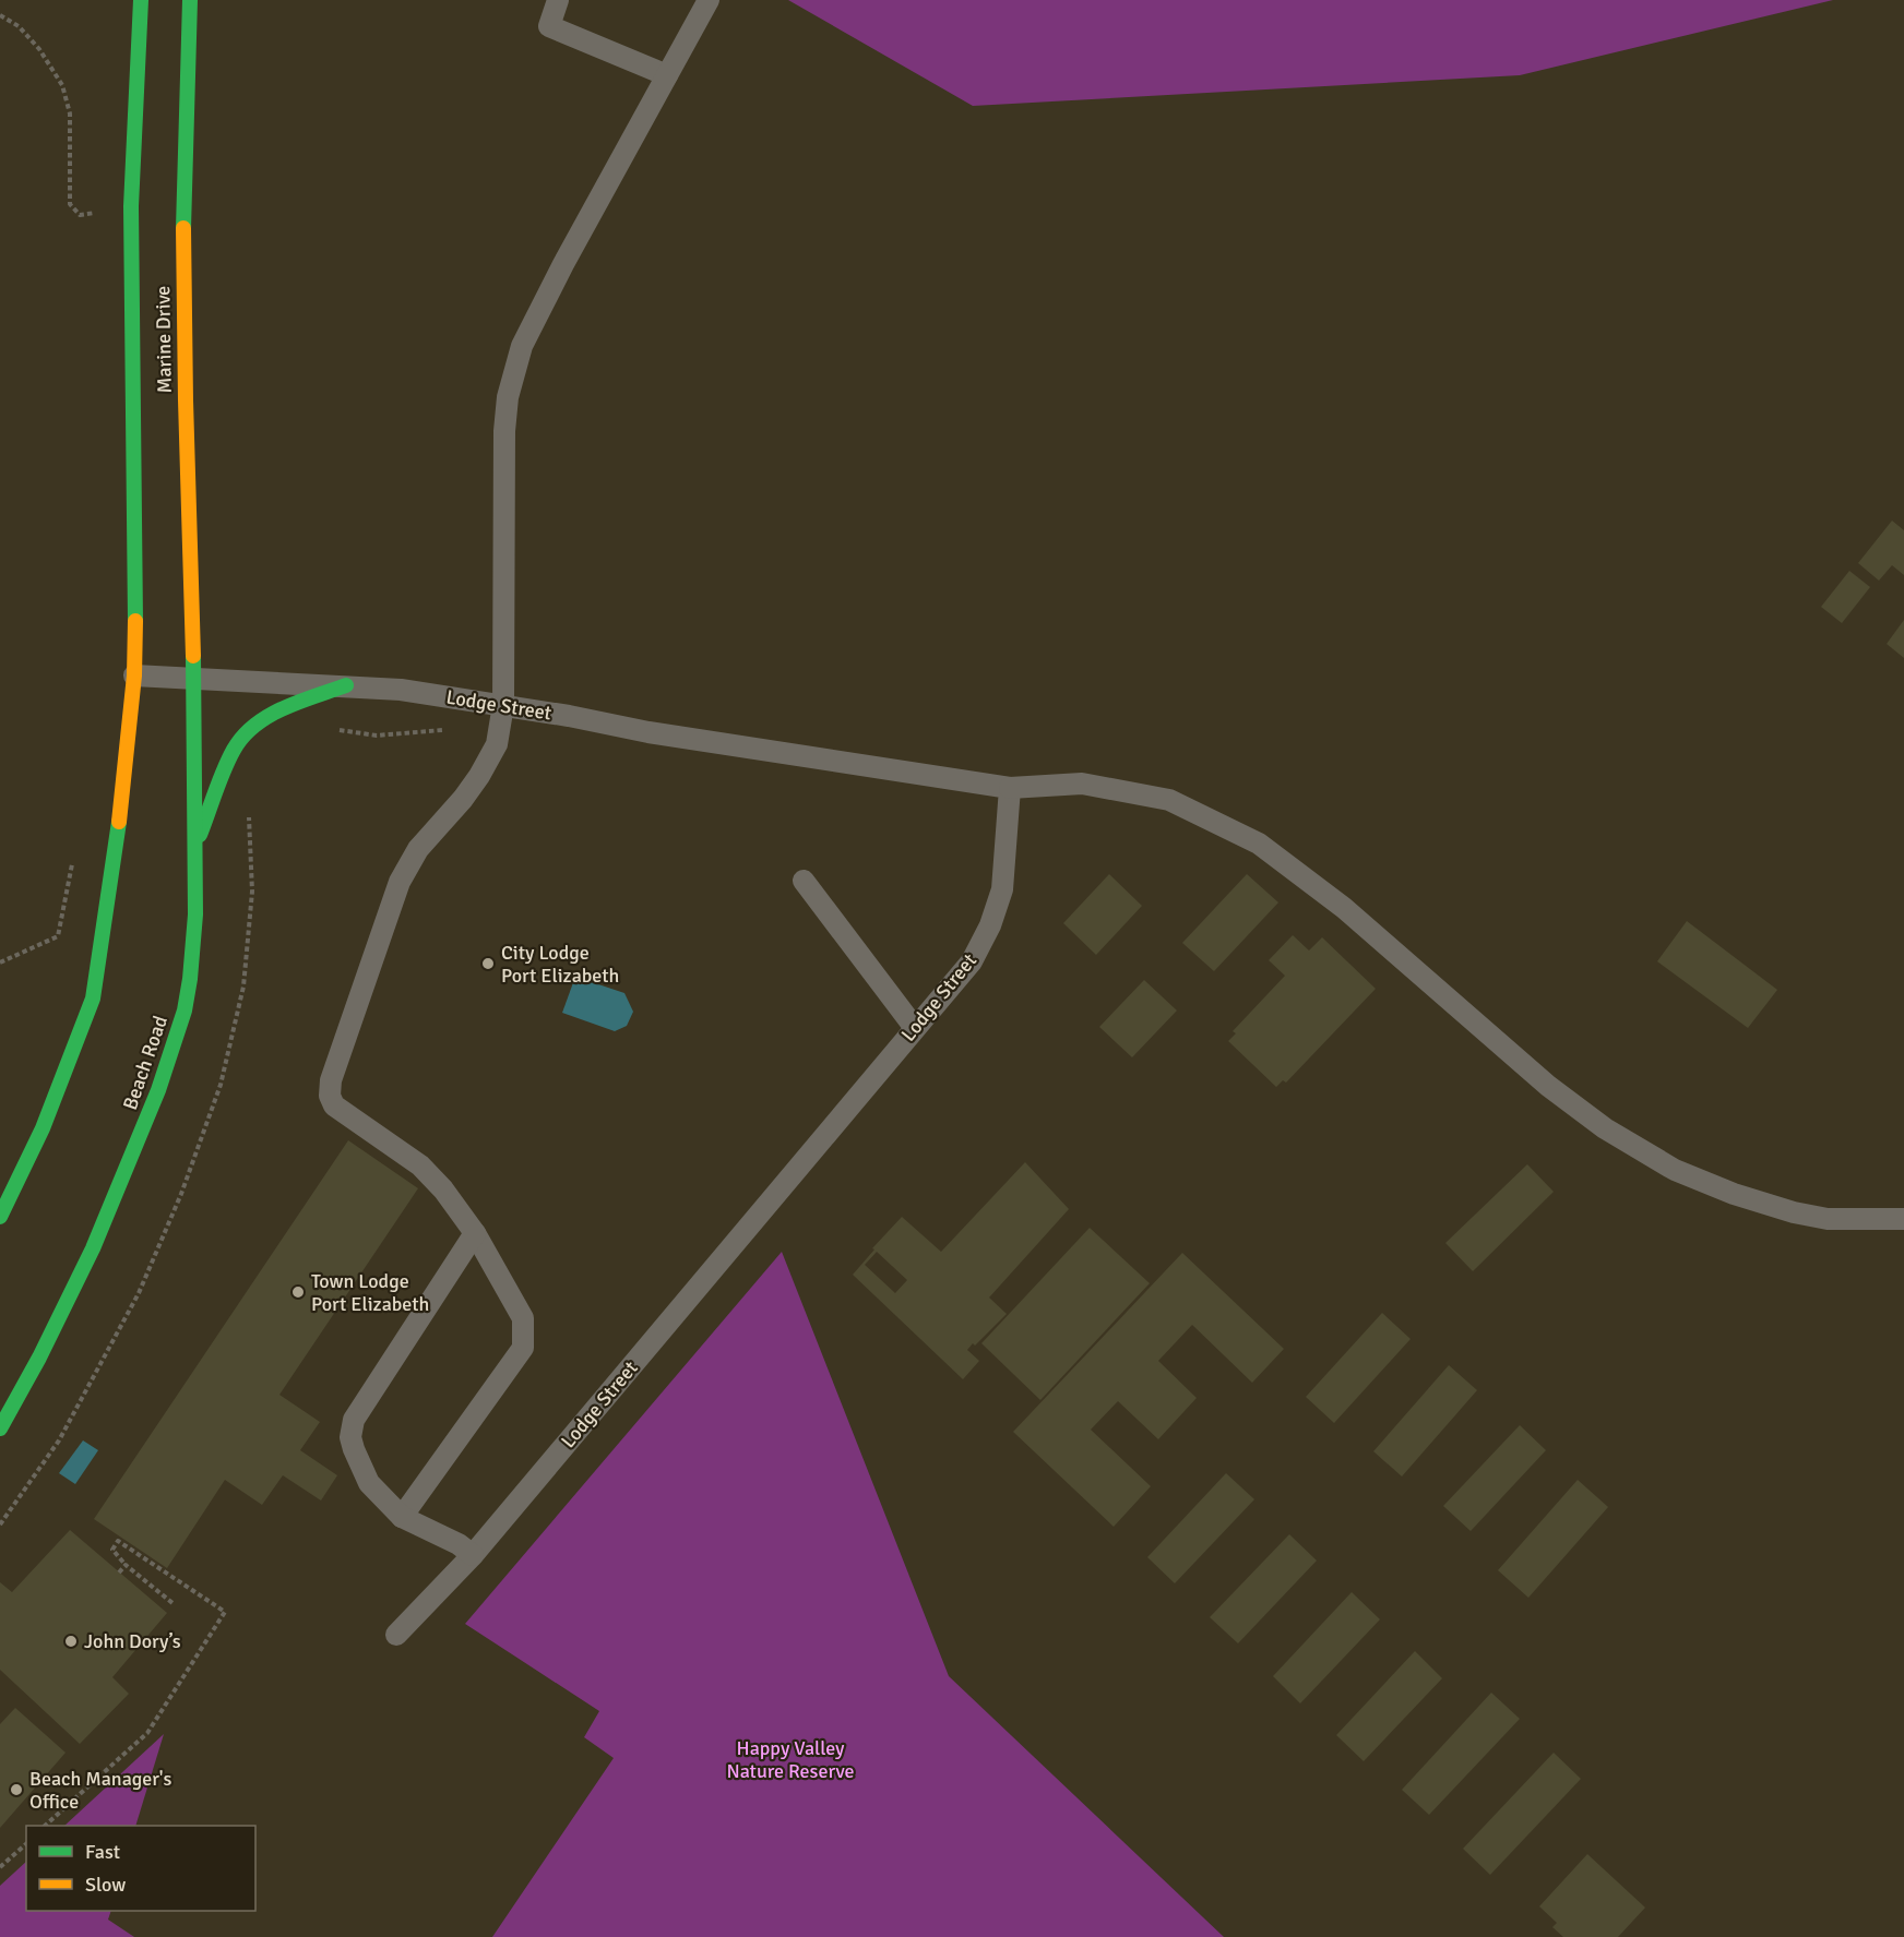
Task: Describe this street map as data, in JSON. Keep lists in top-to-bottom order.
{
  "streets": {
    "main road": ["Marine Drive", "Beach Road"],
    "lane": ["Lodge Street"]
  },
  "crossings": [
    ["Marine Drive", "Lodge Street"],
    ["Marine Drive", "Beach Road"],
    ["Lodge Street", "Beach Road"]
  ],
  "parks": ["Happy Valley Nature Reserve"],
  "places": [
    "City Lodge Port Elizabeth",
    "Town Lodge Port Elizabeth",
    "John Dory’s",
    "Beach Manager's Office"
  ],
  "legend": ["Fast", "Slow"]
}
